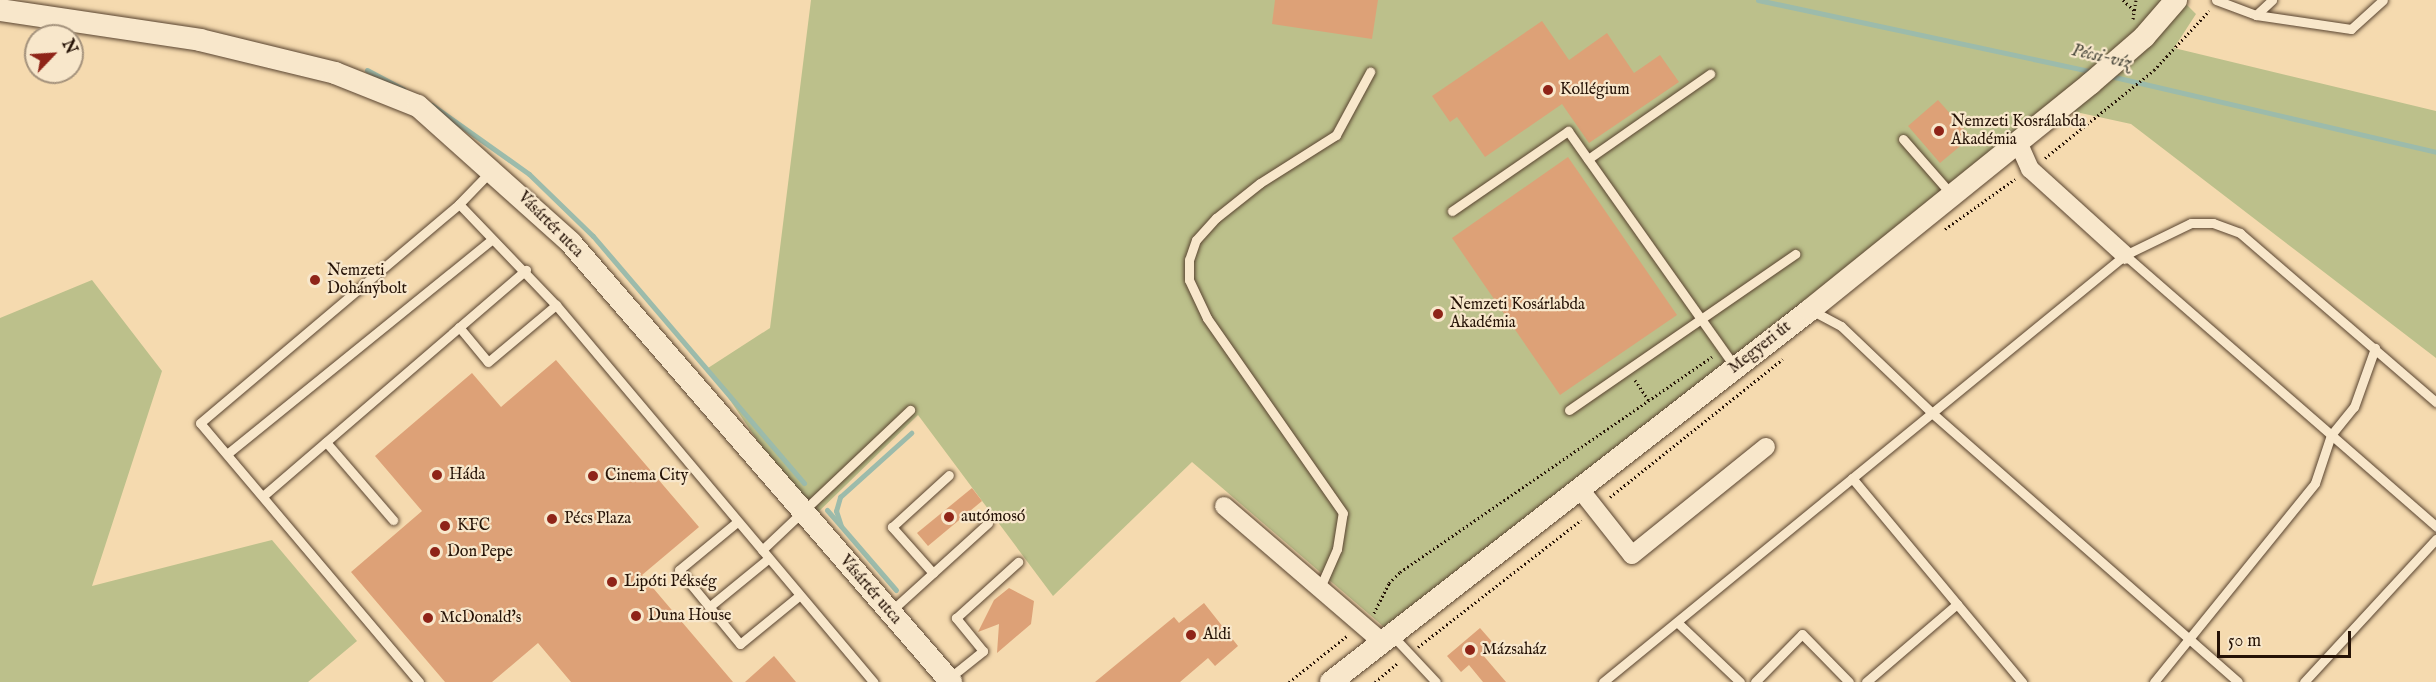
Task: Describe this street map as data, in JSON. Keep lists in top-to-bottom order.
{
  "streets": {
    "street": ["Vásártér utca", "Megyeri út"]
  },
  "water": ["Pécsi-víz"],
  "places": [
    "Kollégium",
    "Nemzeti Kosrálabda Akadémia",
    "Nemzeti Dohánybolt",
    "Nemzeti Kosárlabda Akadémia",
    "Háda",
    "Cinema City",
    "autómosó",
    "Pécs Plaza",
    "KFC",
    "Don Pepe",
    "Lipóti Pékség",
    "Duna House",
    "McDonald's",
    "Aldi",
    "Mázsaház"
  ],
  "scale_bar": "50 m",
  "north": "top right"
}
